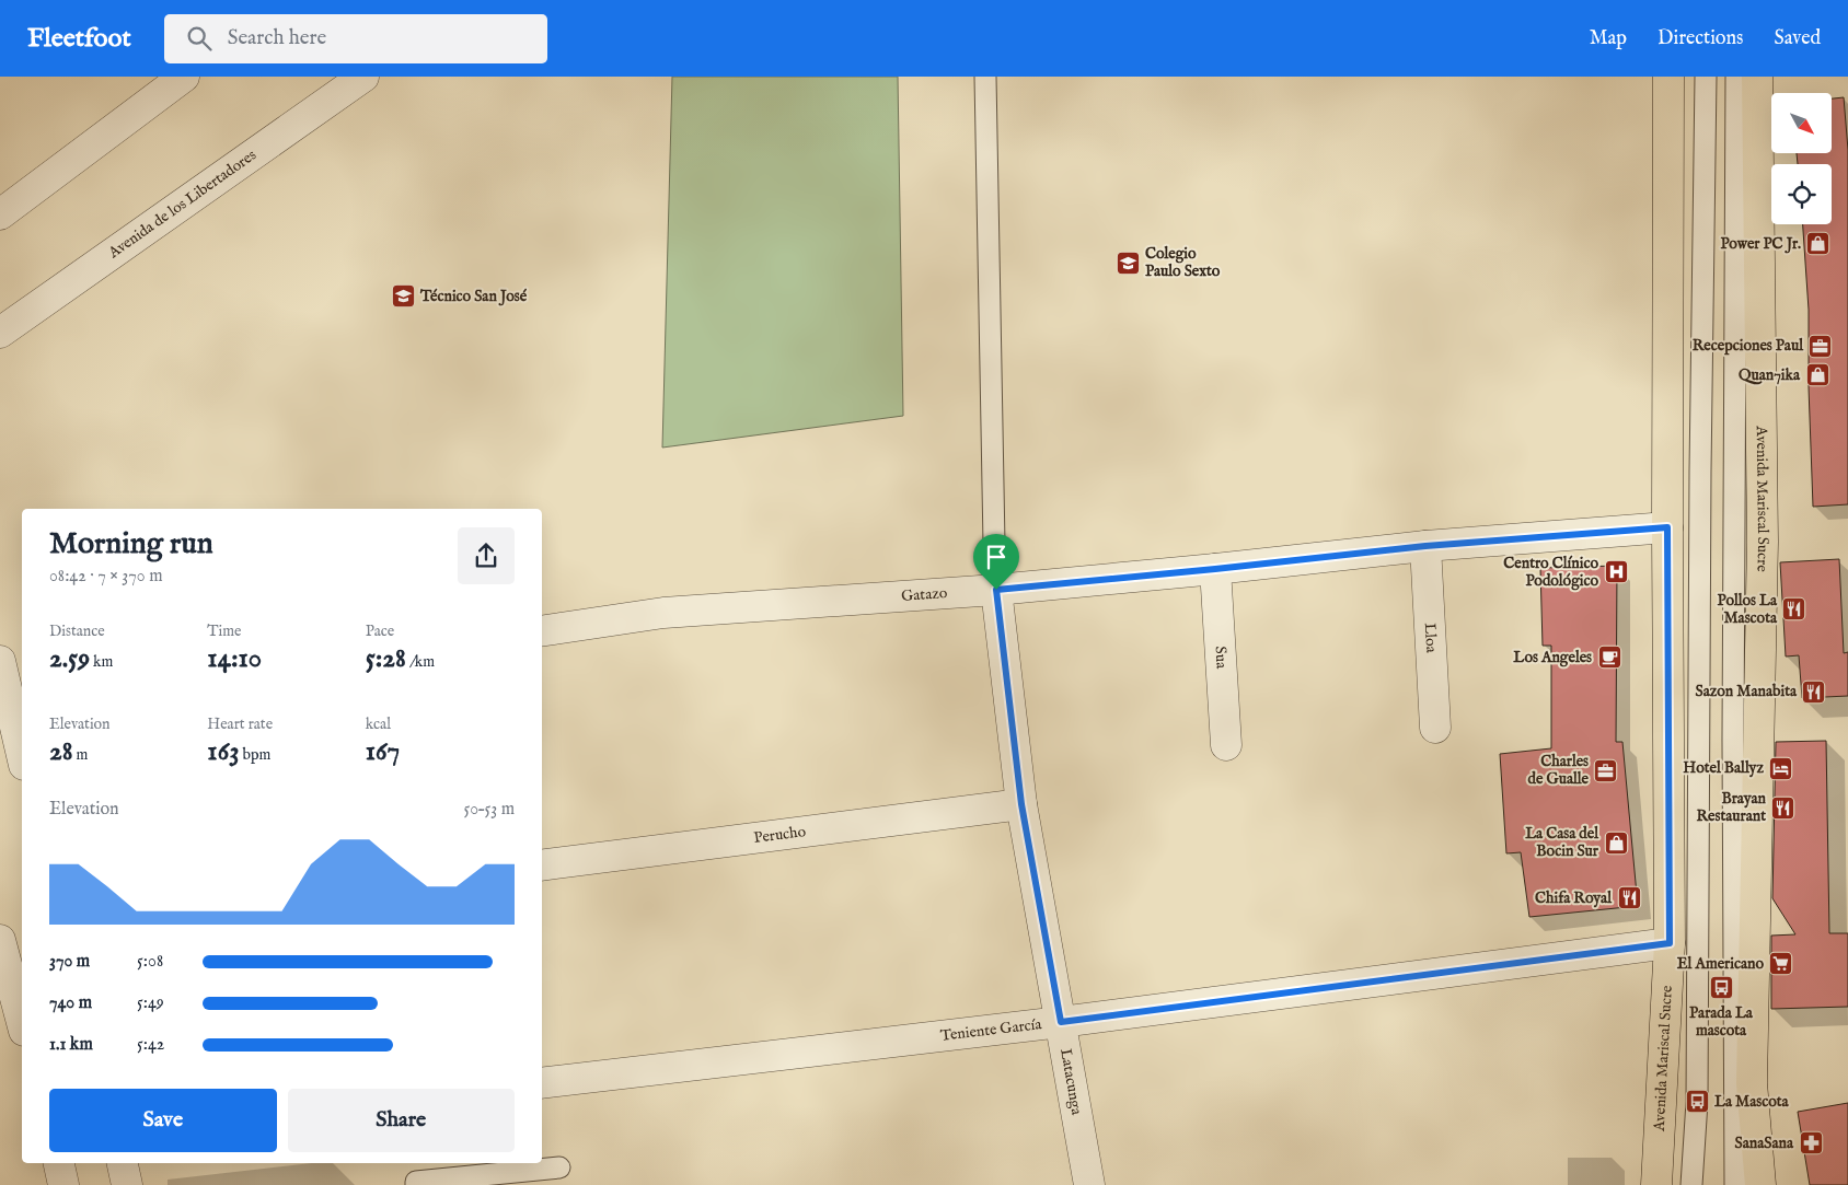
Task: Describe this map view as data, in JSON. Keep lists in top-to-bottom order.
{
  "streets": {
    "main road": ["Avenida Mariscal Sucre"],
    "street": [
      "Avenida de los Libertadores",
      "Gatazo",
      "Lloa",
      "Sua",
      "Perucho",
      "Teniente García",
      "Latacunga"
    ]
  },
  "crossings": [
    ["Avenida Mariscal Sucre", "Gatazo"],
    ["Avenida Mariscal Sucre", "Teniente García"],
    ["Gatazo", "Lloa"],
    ["Gatazo", "Sua"],
    ["Gatazo", "Latacunga"],
    ["Perucho", "Latacunga"],
    ["Teniente García", "Latacunga"]
  ],
  "places": {
    "shop": ["Power PC Jr.", "Quan7ika", "La Casa del Bocin Sur"],
    "school or university": ["Colegio Paulo Sexto", "Técnico San José"],
    "office": ["Recepciones Paul", "Charles de Gualle"],
    "hospital": ["Centro Clínico Podológico"],
    "restaurant": [
      "Pollos La Mascota",
      "Sazon Manabita",
      "Brayan Restaurant",
      "Chifa Royal"
    ],
    "cafe": ["Los Angeles"],
    "hotel": ["Hotel Ballyz"],
    "supermarket": ["El Americano"],
    "bus stop": ["Parada La mascota", "La Mascota"],
    "pharmacy": ["SanaSana"]
  },
  "north": "bottom right",
  "page": {
    "header": "Fleetfoot",
    "search": "Search here",
    "nav": ["Map", "Directions", "Saved"],
    "heading": ["Morning run", "08:42 · 7 × 370 m"],
    "stats": [
      ["Distance", "2.59 km"],
      ["Time", "14:10"],
      ["Pace", "5:28 /km"],
      ["Elevation", "28 m"],
      ["Heart rate", "163 bpm"],
      ["kcal", "167"]
    ],
    "chart": ["Elevation", "50–53 m"],
    "list": [
      {
        "name": "370 m",
        "note": "5:08"
      },
      {
        "name": "740 m",
        "note": "5:49"
      },
      {
        "name": "1.1 km",
        "note": "5:42"
      }
    ],
    "buttons": ["Save", "Share"]
  }
}
